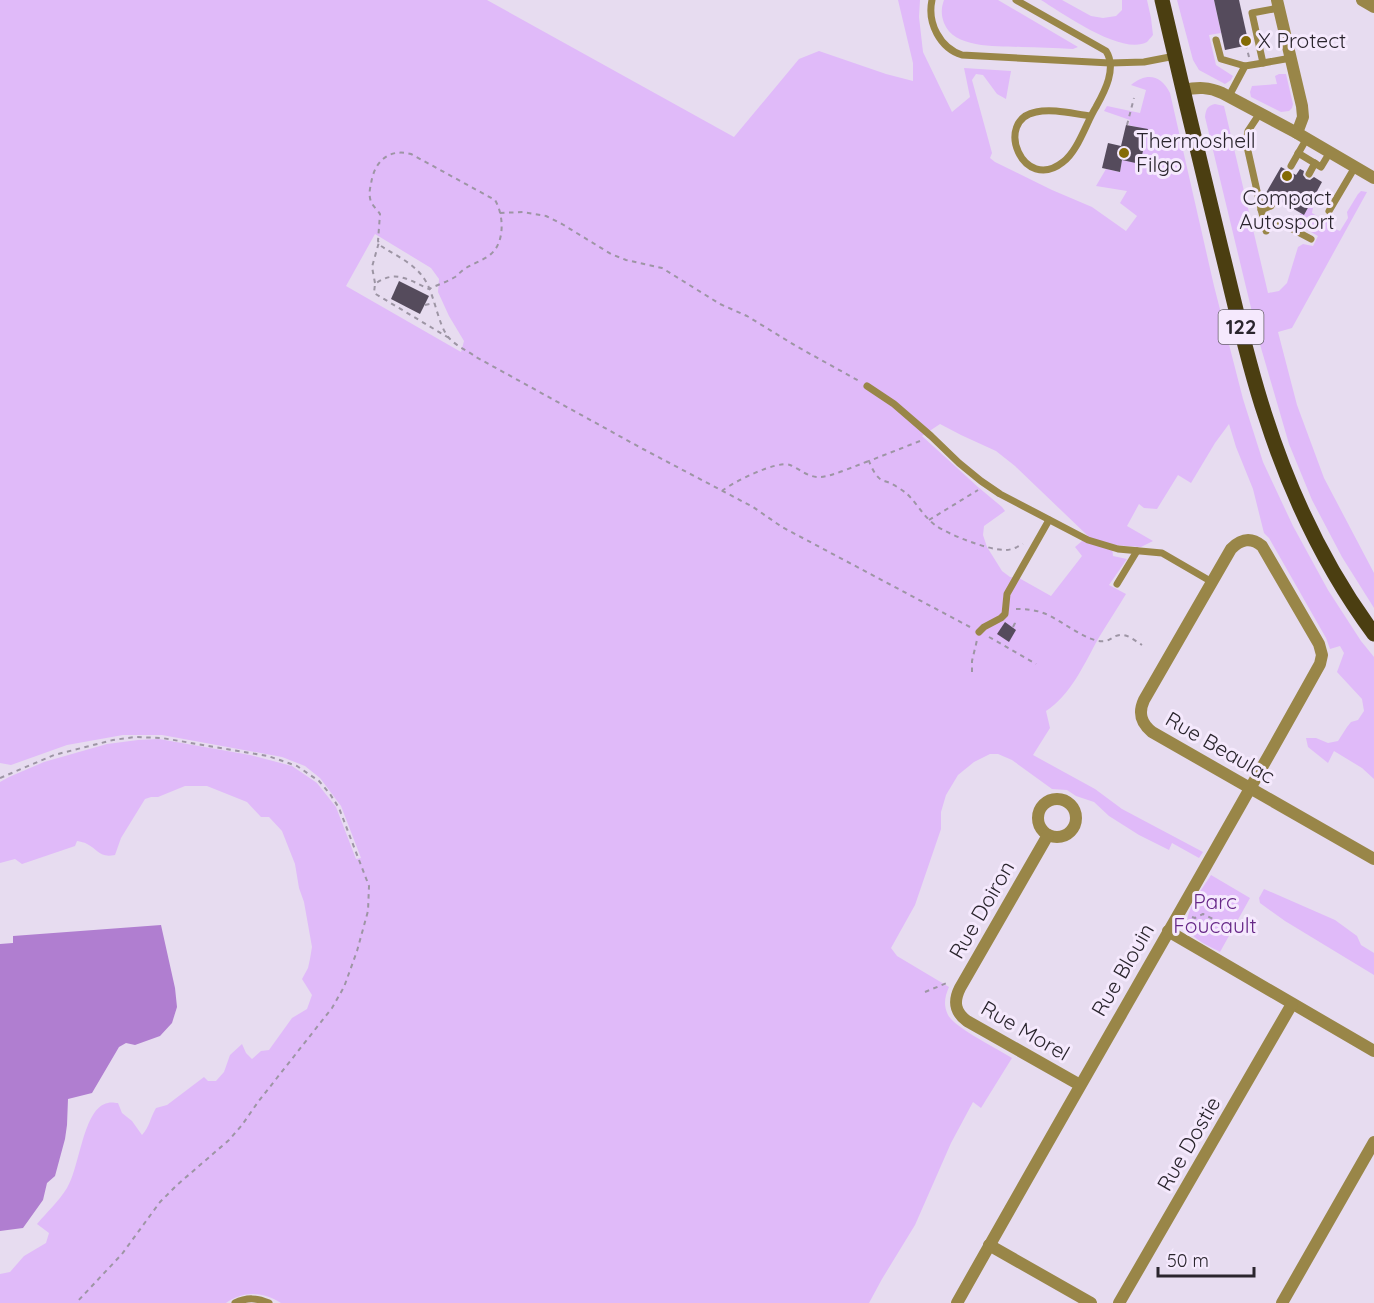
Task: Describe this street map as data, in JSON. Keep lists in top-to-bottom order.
{
  "streets": {
    "main road": ["122"],
    "street": [
      "Rue Beaulac",
      "Rue Doiron",
      "Rue Blouin",
      "Rue Morel",
      "Rue Dostie"
    ]
  },
  "crossings": [
    ["Rue Beaulac", "Rue Blouin"],
    ["Rue Doiron", "Rue Morel"],
    ["Rue Blouin", "Rue Morel"]
  ],
  "parks": ["Parc Foucault"],
  "places": ["X Protect", "Thermoshell Filgo", "Compact Autosport"],
  "scale_bar": "50 m"
}
